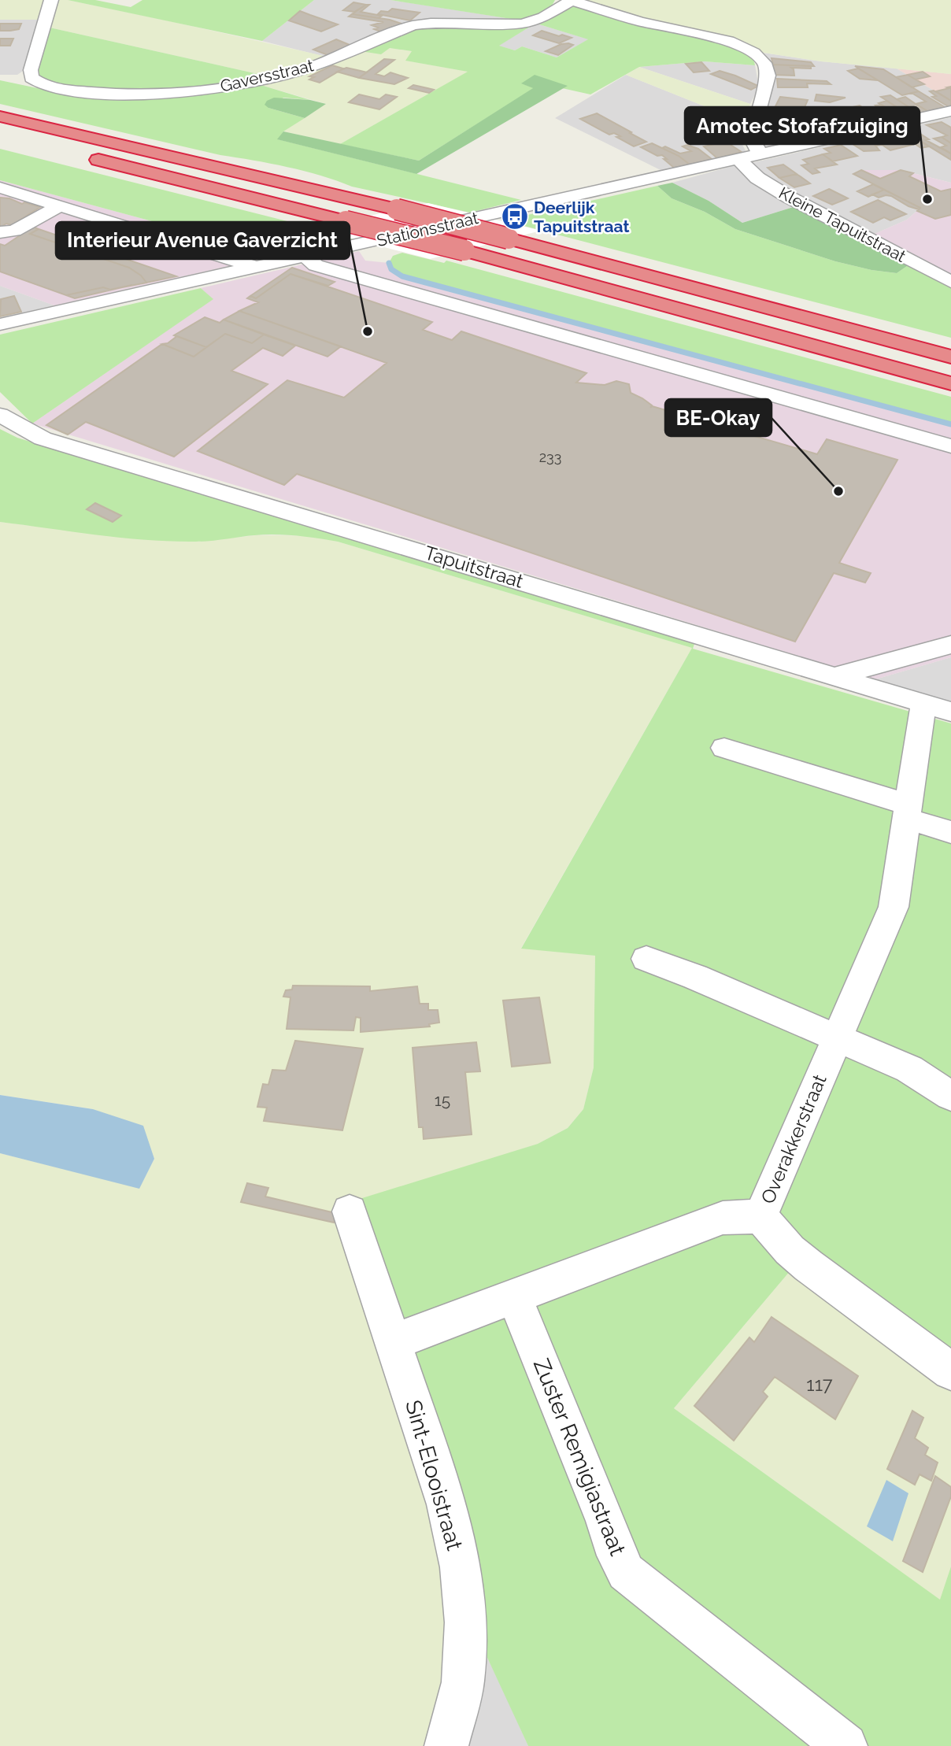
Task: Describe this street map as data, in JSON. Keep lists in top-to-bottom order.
{
  "streets": {
    "street": [
      "Gaversstraat",
      "Kleine Tapuitstraat",
      "Stationsstraat",
      "Tapuitstraat",
      "Overakkerstraat",
      "Zuster Remigiastraat",
      "Sint-Elooistraat"
    ]
  },
  "crossings": [
    ["Kleine Tapuitstraat", "Stationsstraat"],
    ["Tapuitstraat", "Overakkerstraat"],
    ["Overakkerstraat", "Zuster Remigiastraat"],
    ["Overakkerstraat", "Sint-Elooistraat"]
  ],
  "places": {
    "other": ["Amotec Stofafzuiging", "Interieur Avenue Gaverzicht", "BE-Okay"],
    "bus stop": ["Deerlijk Tapuitstraat"]
  },
  "house_numbers": ["233", "15", "117"]
}
